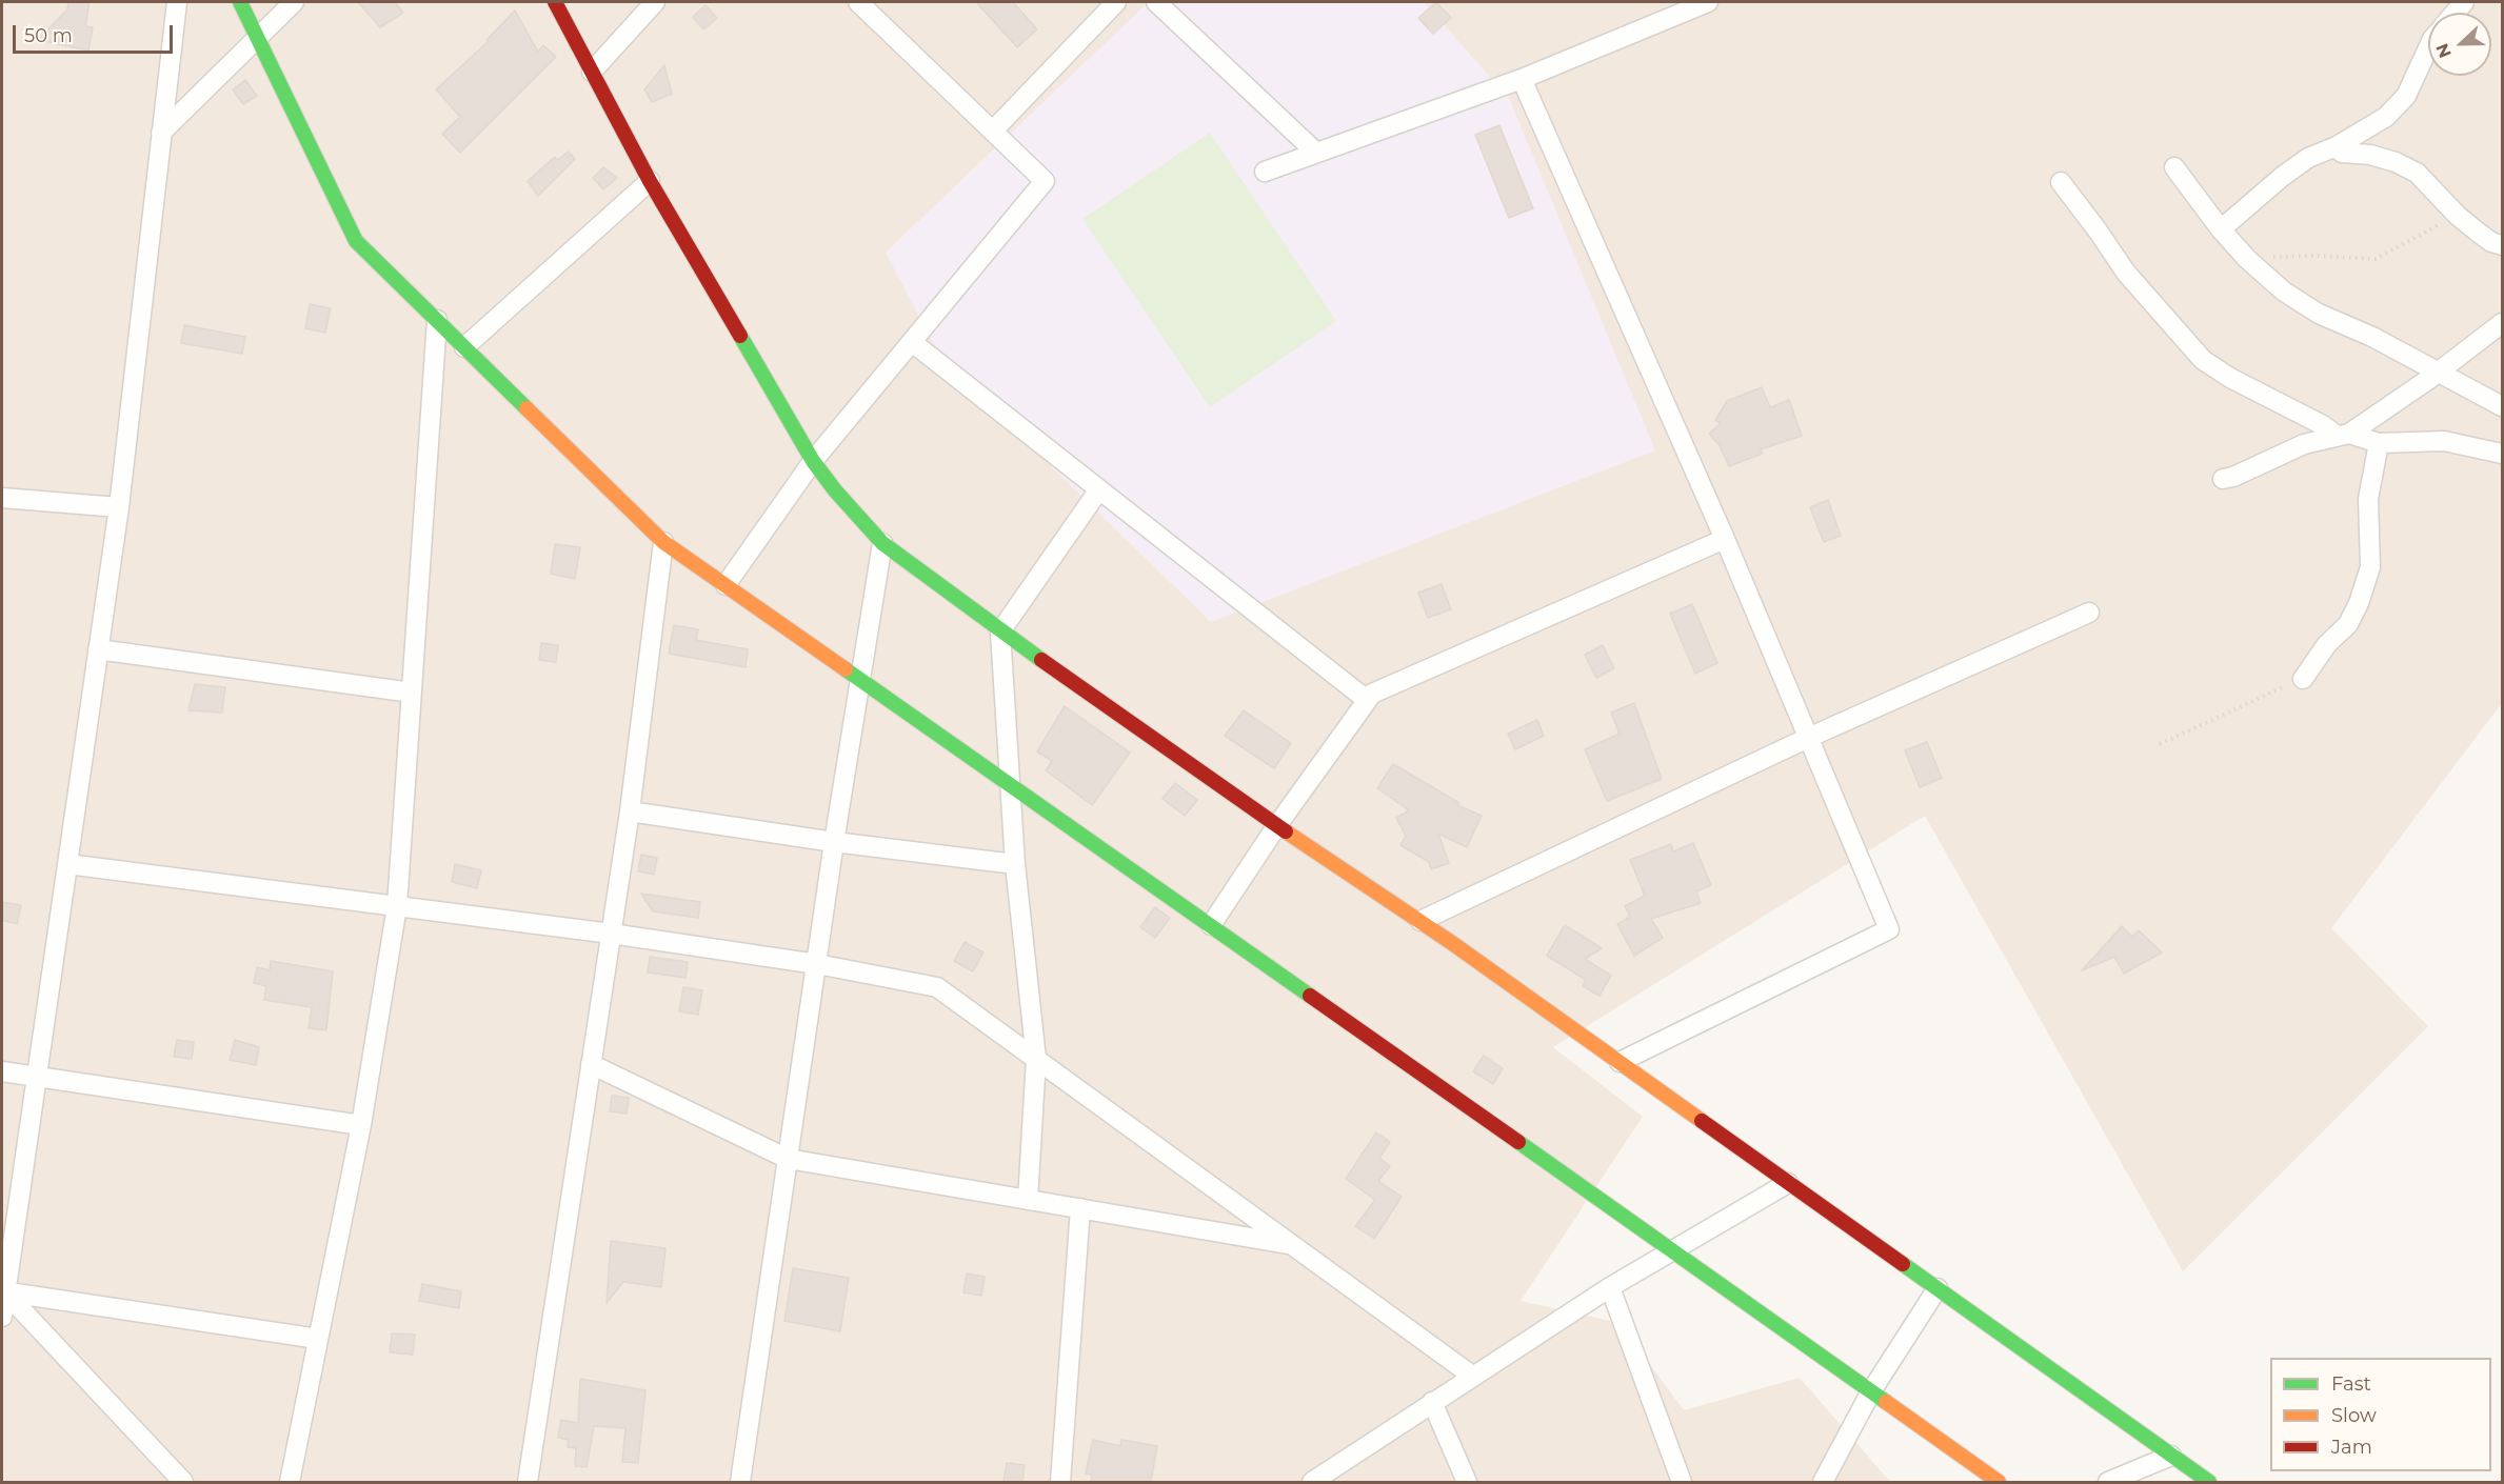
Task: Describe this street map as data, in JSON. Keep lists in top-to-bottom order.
{
  "legend": ["Fast", "Slow", "Jam"],
  "scale_bar": "50 m",
  "north": "left"
}
